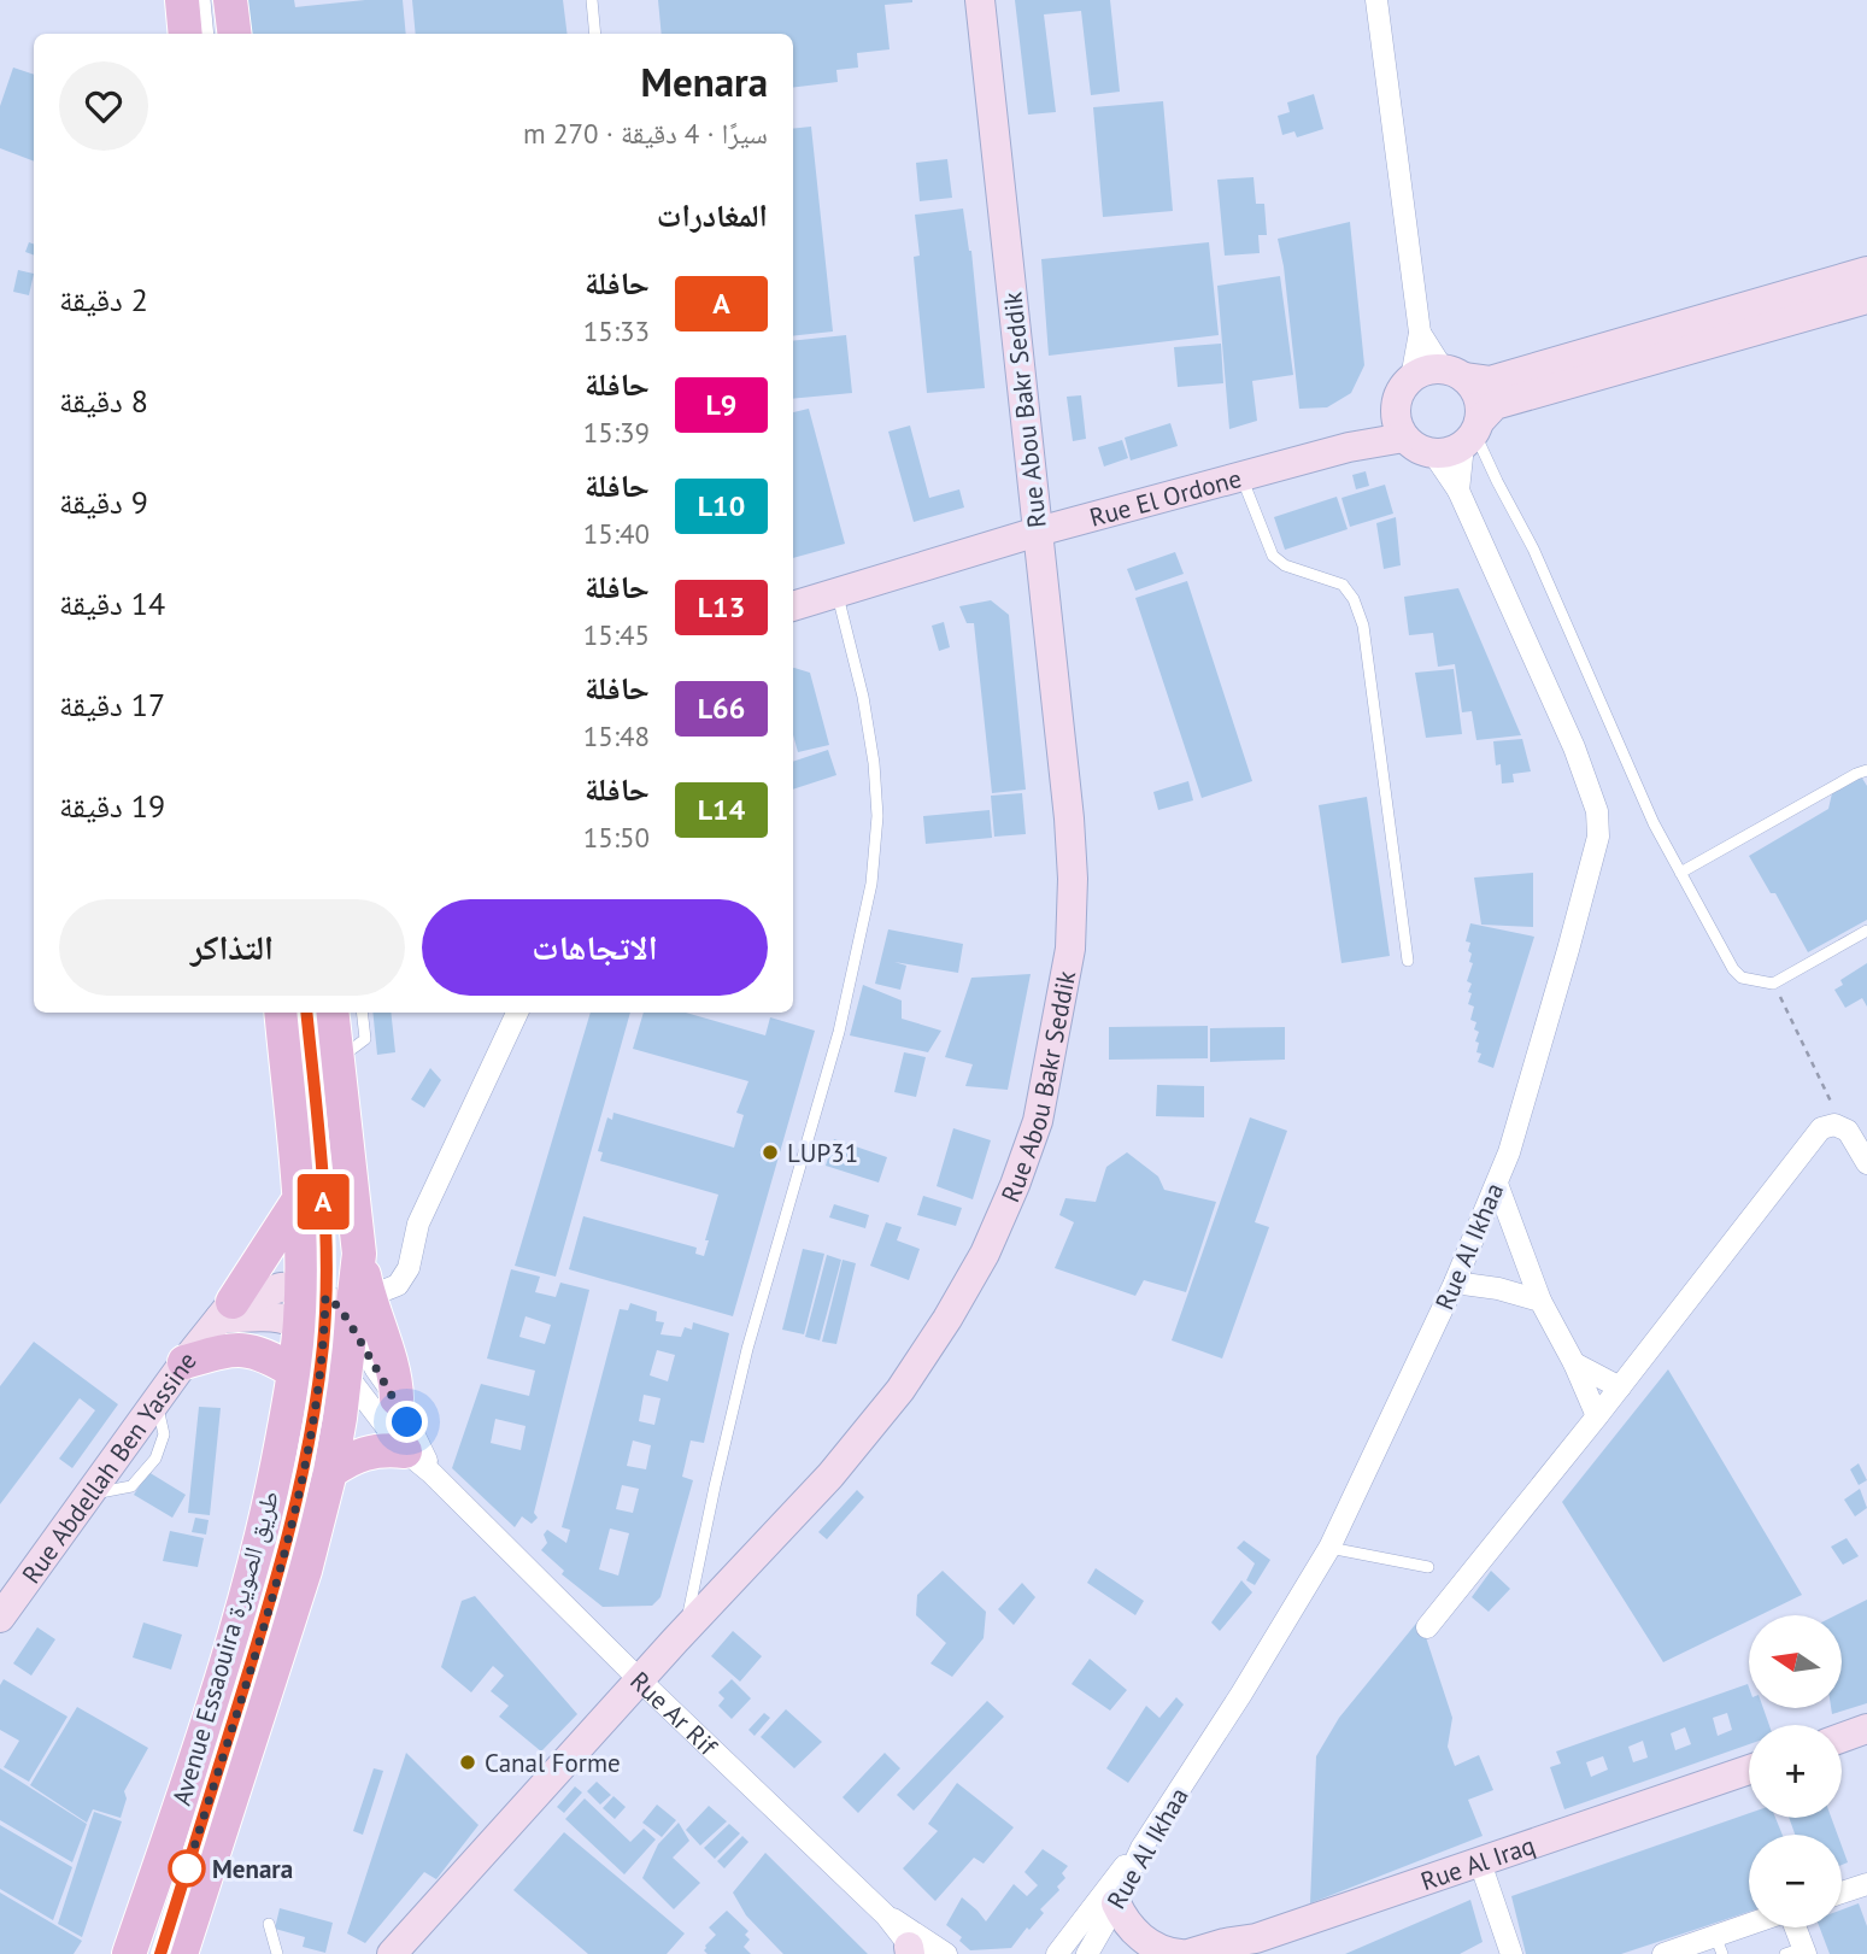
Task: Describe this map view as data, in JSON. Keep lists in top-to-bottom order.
{
  "streets": {
    "main road": ["Avenue Essaouira طريق الصويرة"],
    "street": [
      "Rue Abou Bakr Seddik",
      "Rue El Ordone",
      "Rue Al Ikhaa",
      "Rue Abdellah Ben Yassine",
      "Rue Ar Rif",
      "Rue Al Iraq"
    ]
  },
  "crossings": [
    ["Rue Abou Bakr Seddik", "Rue El Ordone"],
    ["Rue Abou Bakr Seddik", "Rue Ar Rif"],
    ["Rue El Ordone", "Rue Al Ikhaa"],
    ["Avenue Essaouira طريق الصويرة", "Rue Ar Rif"]
  ],
  "places": ["LUP31", "Canal Forme", "Menara"],
  "lines": ["bus line A"],
  "north": "left",
  "page": {
    "on_map": "A",
    "heading": [
      ["Menara", "سيرًا · 4 دقيقة · 270 m"],
      "المغادرات"
    ],
    "list": [
      {
        "mark": "A",
        "name": "حافلة",
        "note": "15:33",
        "value": "2 دقيقة"
      },
      {
        "mark": "L9",
        "name": "حافلة",
        "note": "15:39",
        "value": "8 دقيقة"
      },
      {
        "mark": "L10",
        "name": "حافلة",
        "note": "15:40",
        "value": "9 دقيقة"
      },
      {
        "mark": "L13",
        "name": "حافلة",
        "note": "15:45",
        "value": "14 دقيقة"
      },
      {
        "mark": "L66",
        "name": "حافلة",
        "note": "15:48",
        "value": "17 دقيقة"
      },
      {
        "mark": "L14",
        "name": "حافلة",
        "note": "15:50",
        "value": "19 دقيقة"
      }
    ],
    "buttons": ["الاتجاهات", "التذاكر"],
    "map_buttons": ["+", "−"]
  }
}
